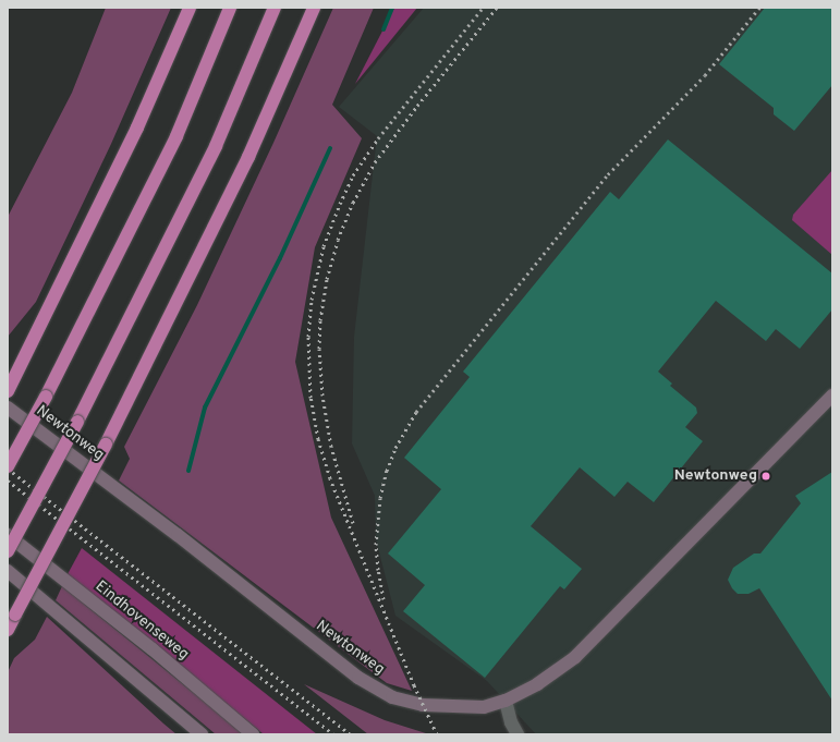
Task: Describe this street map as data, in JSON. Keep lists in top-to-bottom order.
{
  "streets": {
    "street": ["Newtonweg", "Eindhovenseweg"]
  },
  "places": ["Newtonweg"]
}
